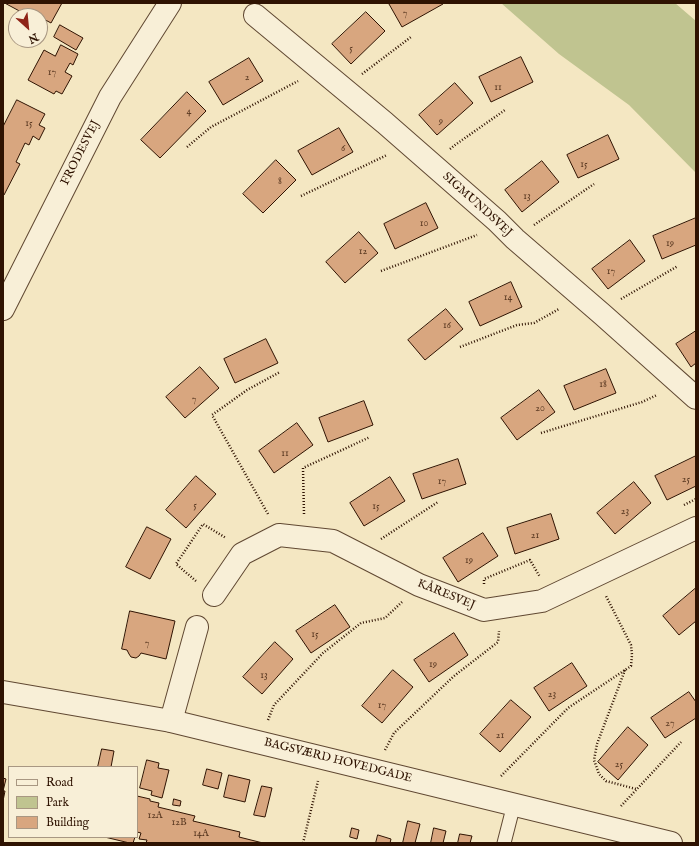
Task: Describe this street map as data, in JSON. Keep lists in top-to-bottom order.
{
  "streets": {
    "street": [
      "FRODESVEJ",
      "SIGMUNDSVEJ",
      "KÅRESVEJ",
      "BAGSVÆRD HOVEDGADE"
    ]
  },
  "house_numbers": [
    "7",
    "5",
    "17",
    "2",
    "11",
    "4",
    "9",
    "15",
    "6",
    "15",
    "8",
    "13",
    "10",
    "19",
    "12",
    "17",
    "14",
    "16",
    "18",
    "7",
    "20",
    "11",
    "25",
    "17",
    "5",
    "15",
    "23",
    "21",
    "19",
    "15",
    "7",
    "19",
    "13",
    "23",
    "17",
    "27",
    "21",
    "25",
    "12A",
    "12B",
    "14A"
  ],
  "legend": ["Road", "Park", "Building"],
  "north": "bottom right"
}
